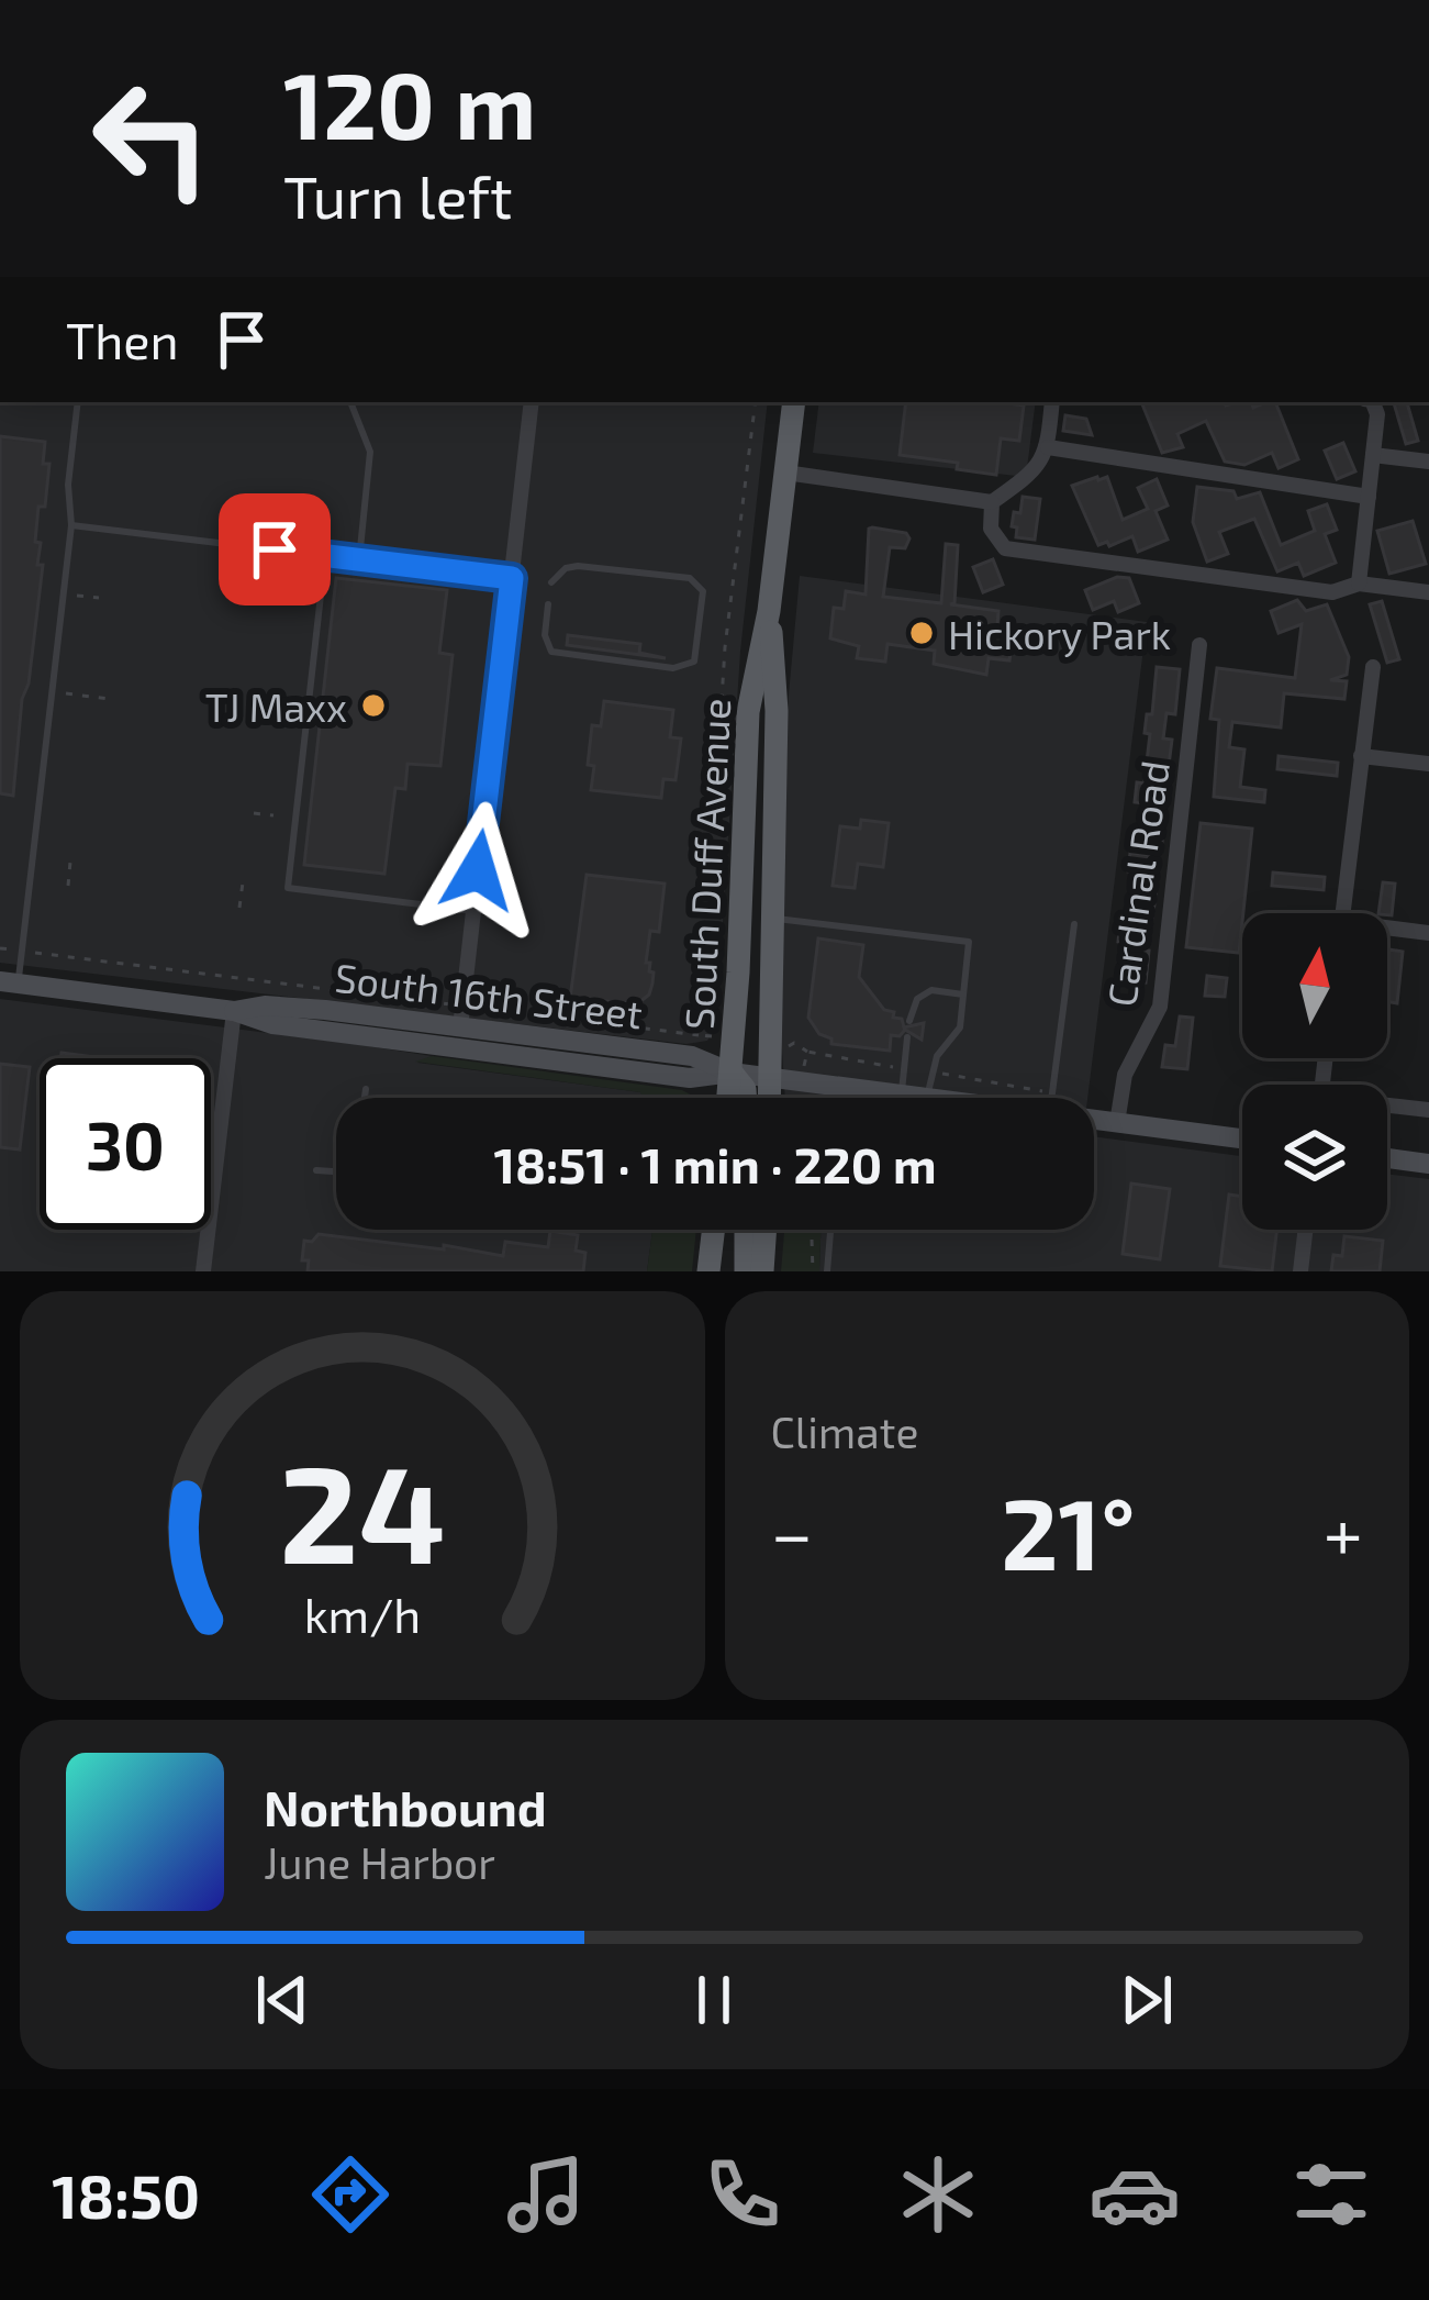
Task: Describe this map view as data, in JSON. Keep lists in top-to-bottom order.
{
  "streets": {
    "main road": ["South Duff Avenue", "South 16th Street"],
    "street": ["Cardinal Road"]
  },
  "crossings": [
    ["South Duff Avenue", "South 16th Street"],
    ["Cardinal Road", "South 16th Street"]
  ],
  "places": ["Hickory Park", "TJ Maxx"],
  "north": "top",
  "page": {
    "turn": ["120 m", "Turn left"],
    "then": "Then",
    "limit": "30",
    "trip": "18:51 · 1 min · 220 m",
    "tile": "Climate",
    "heat": ["−", "21°", "+"],
    "song": ["Northbound", "June Harbor"],
    "tabs": "18:50",
    "gauge": ["24", "km/h"]
  }
}
